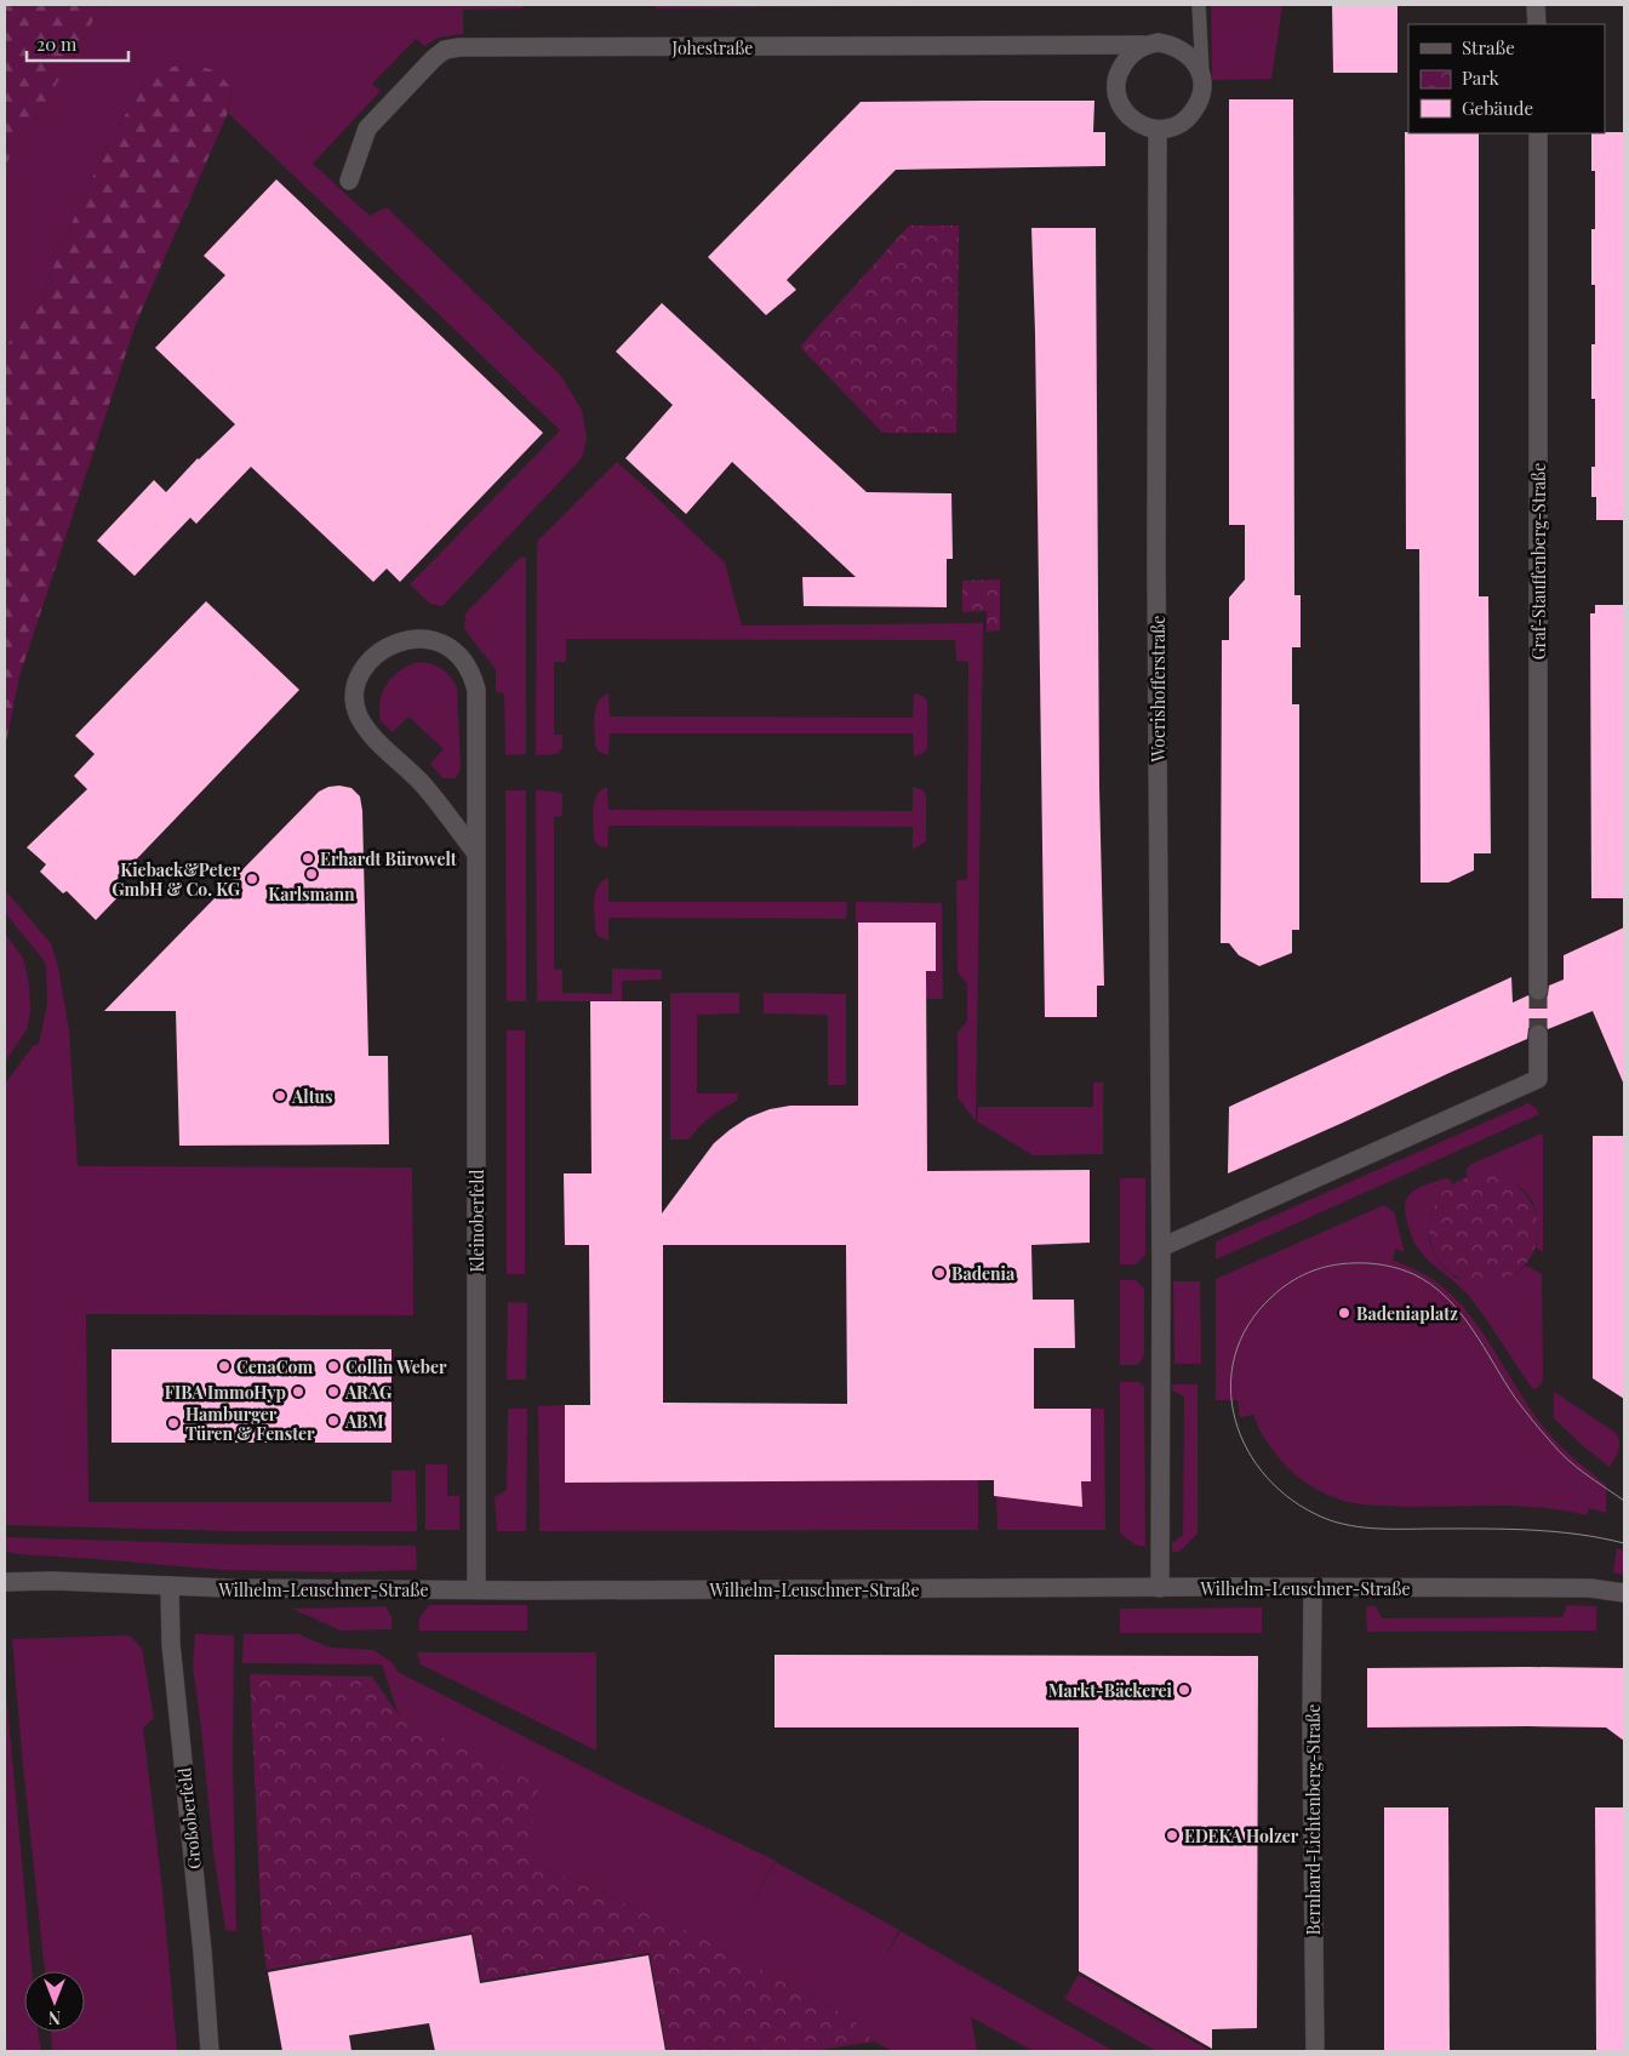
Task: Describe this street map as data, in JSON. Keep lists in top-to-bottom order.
{
  "streets": {
    "street": [
      "Johestraße",
      "Graf-Stauffenberg-Straße",
      "Woerishofferstraße",
      "Kleinoberfeld",
      "Wilhelm-Leuschner-Straße",
      "Großoberfeld",
      "Bernhard-Lichtenberg-Straße"
    ]
  },
  "crossings": [
    ["Johestraße", "Woerishofferstraße"],
    ["Kleinoberfeld", "Wilhelm-Leuschner-Straße"],
    ["Wilhelm-Leuschner-Straße", "Großoberfeld"],
    ["Wilhelm-Leuschner-Straße", "Bernhard-Lichtenberg-Straße"]
  ],
  "places": [
    "Erhardt Bürowelt",
    "Karlsmann",
    "Kieback&Peter GmbH & Co. KG",
    "Altus",
    "Badenia",
    "Badeniaplatz",
    "CenaCom",
    "Collin Weber",
    "FIBA ImmoHyp",
    "ARAG",
    "ABM",
    "Hamburger Türen & Fenster",
    "Markt-Bäckerei",
    "EDEKA Holzer"
  ],
  "legend": ["Straße", "Park", "Gebäude"],
  "scale_bar": "20 m",
  "north": "bottom"
}
